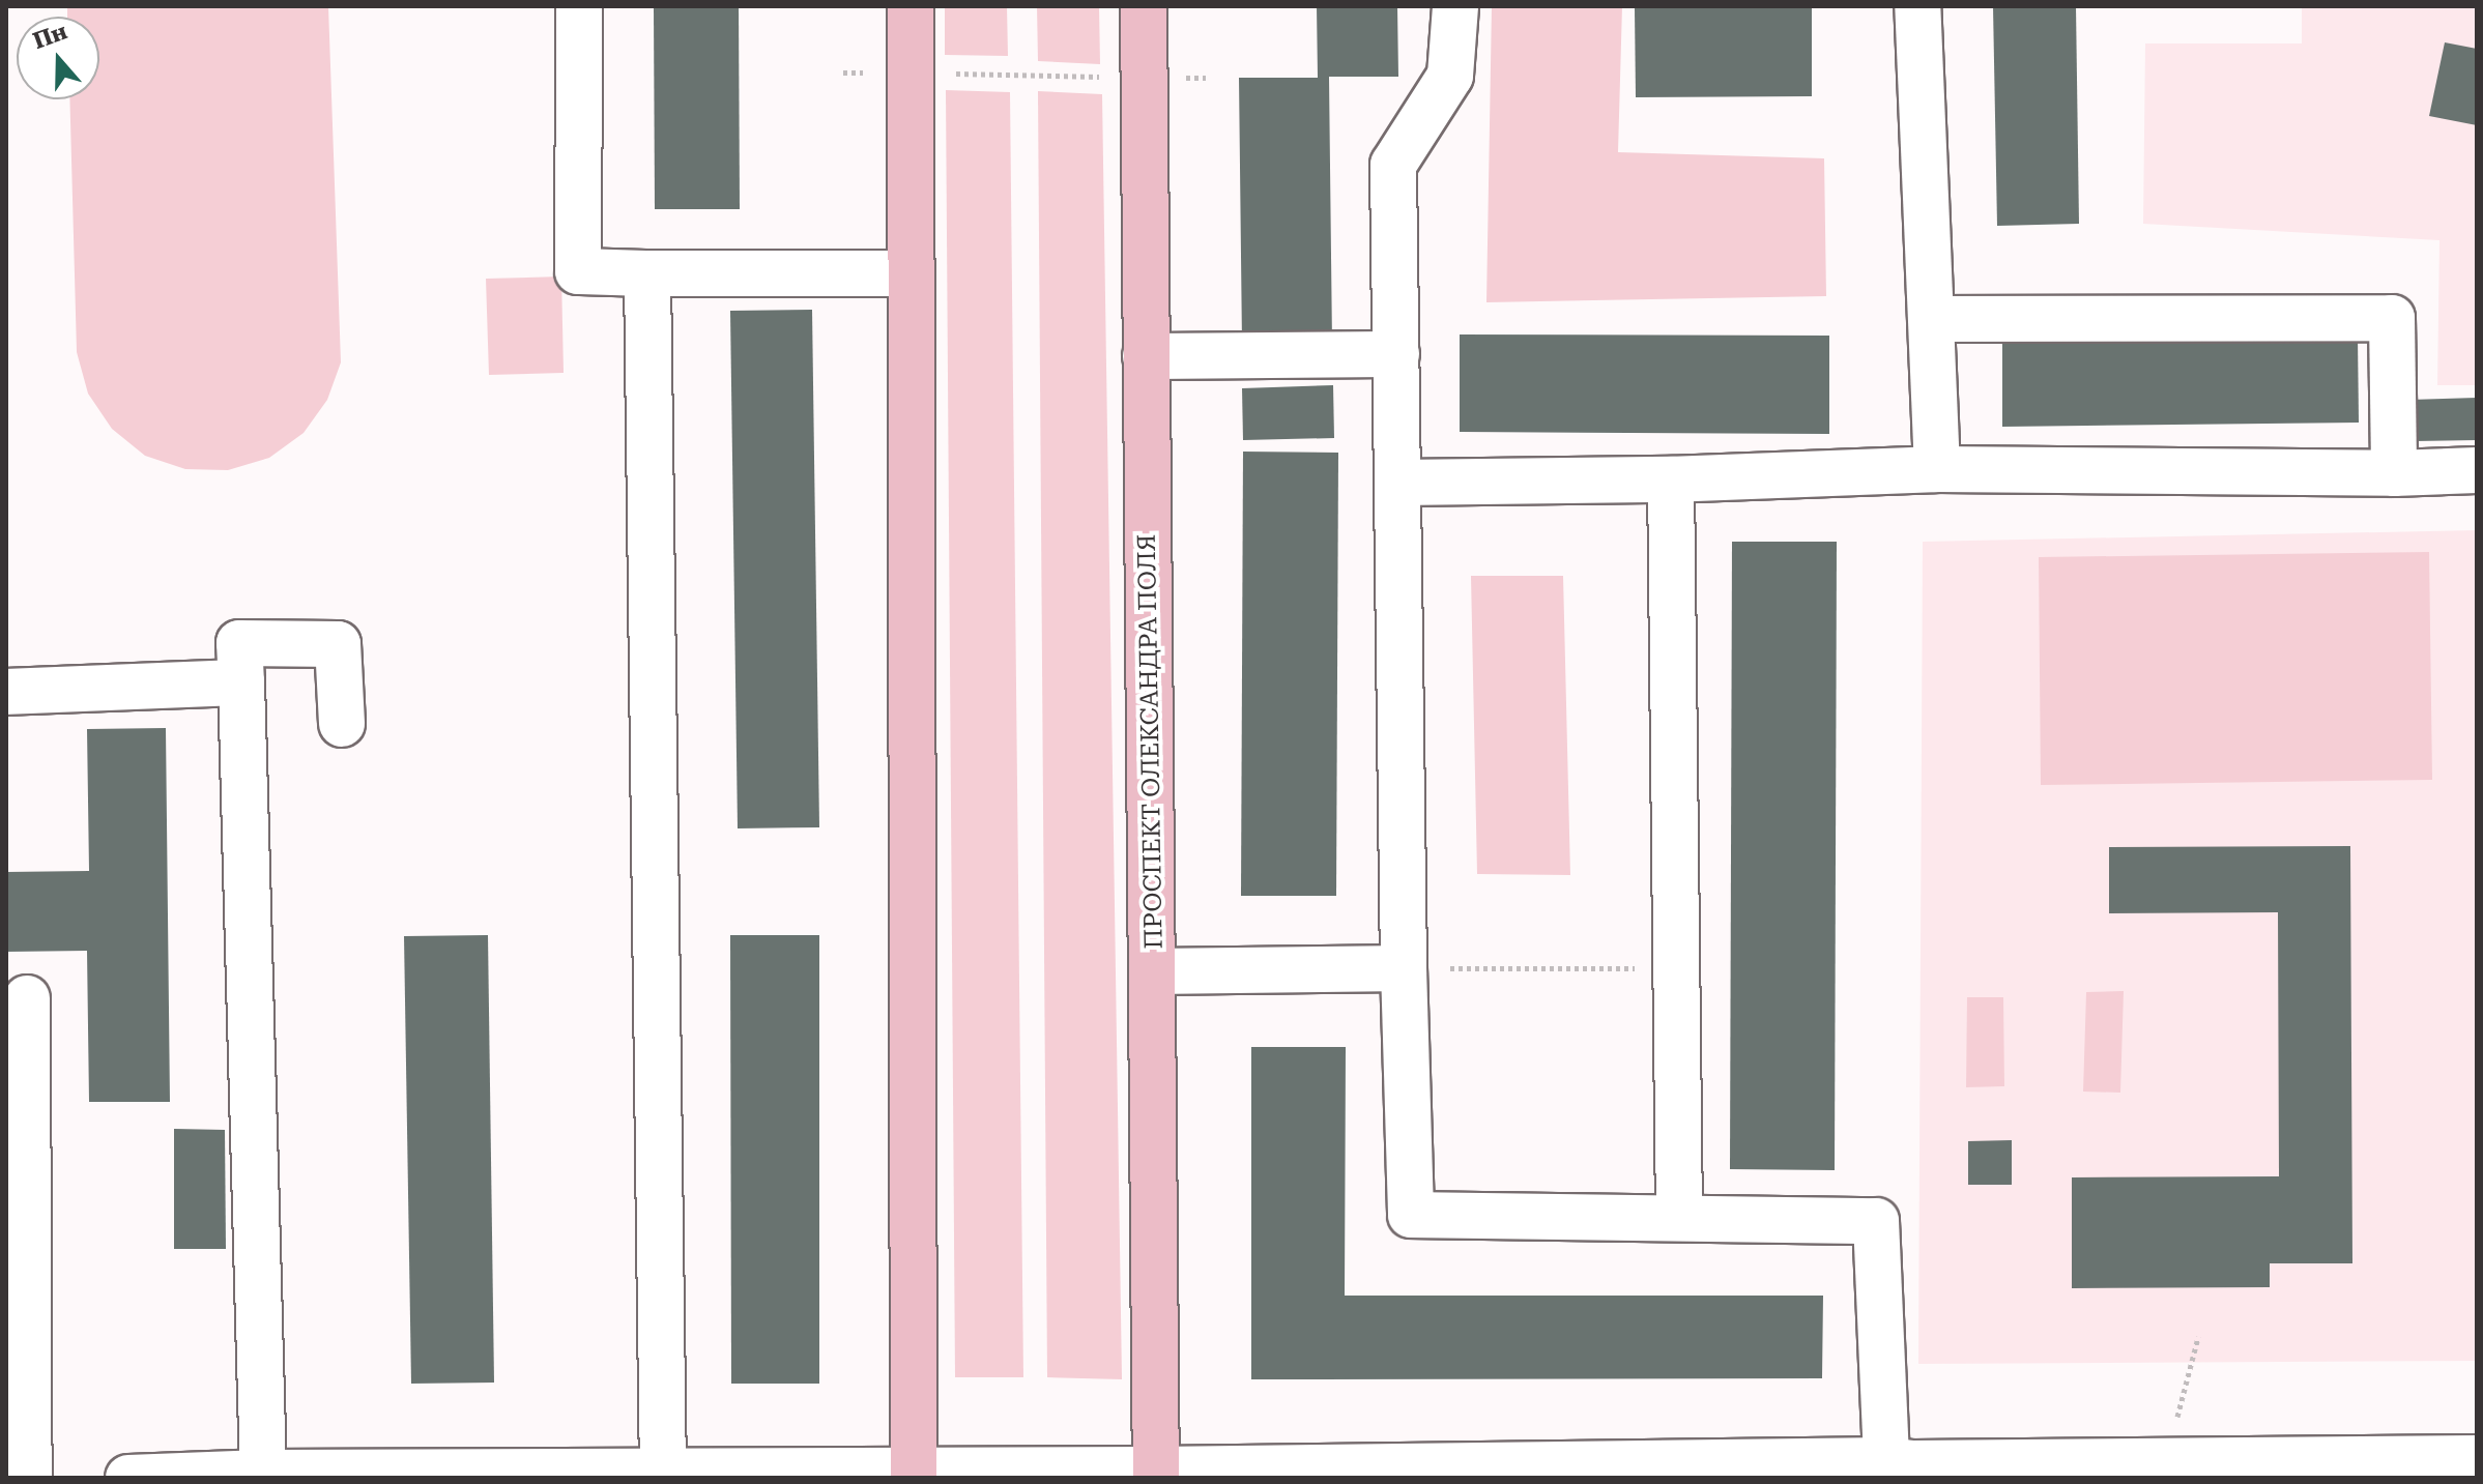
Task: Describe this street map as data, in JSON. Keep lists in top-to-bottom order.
{
  "streets": {
    "main road": ["ПРОСПЕКТ ОЛЕКСАНДРА ПОЛЯ"]
  },
  "north": "top"
}
